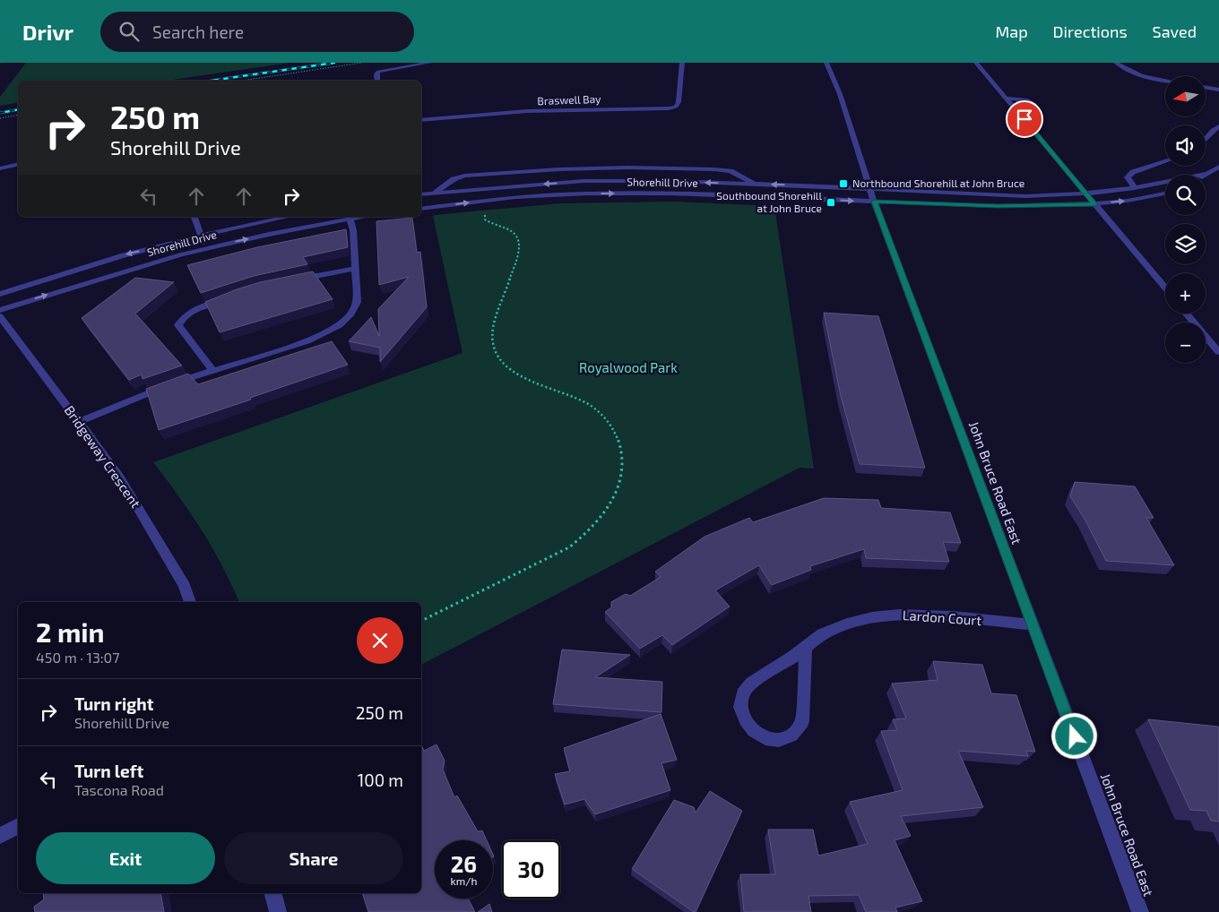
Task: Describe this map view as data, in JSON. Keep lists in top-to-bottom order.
{
  "streets": {
    "street": [
      "Braswell Bay",
      "Shorehill Drive",
      "Bridgeway Crescent",
      "John Bruce Road East",
      "Lardon Court"
    ]
  },
  "crossings": [
    ["Shorehill Drive", "John Bruce Road East"],
    ["John Bruce Road East", "Lardon Court"]
  ],
  "parks": ["Royalwood Park"],
  "places": {
    "transit": ["Northbound Shorehill at John Bruce", "Southbound Shorehill at John Bruce"]
  },
  "north": "left",
  "page": {
    "header": "Drivr",
    "search": "Search here",
    "nav": ["Map", "Directions", "Saved"],
    "map_buttons": ["+", "−"],
    "turn": ["250 m", "Shorehill Drive"],
    "heading": ["2 min", "450 m · 13:07"],
    "list": [
      {
        "name": "Turn right",
        "note": "Shorehill Drive",
        "value": "250 m"
      },
      {
        "name": "Turn left",
        "note": "Tascona Road",
        "value": "100 m"
      }
    ],
    "buttons": ["Exit", "Share"],
    "speed": "26 km/h",
    "limit": "30"
  }
}
